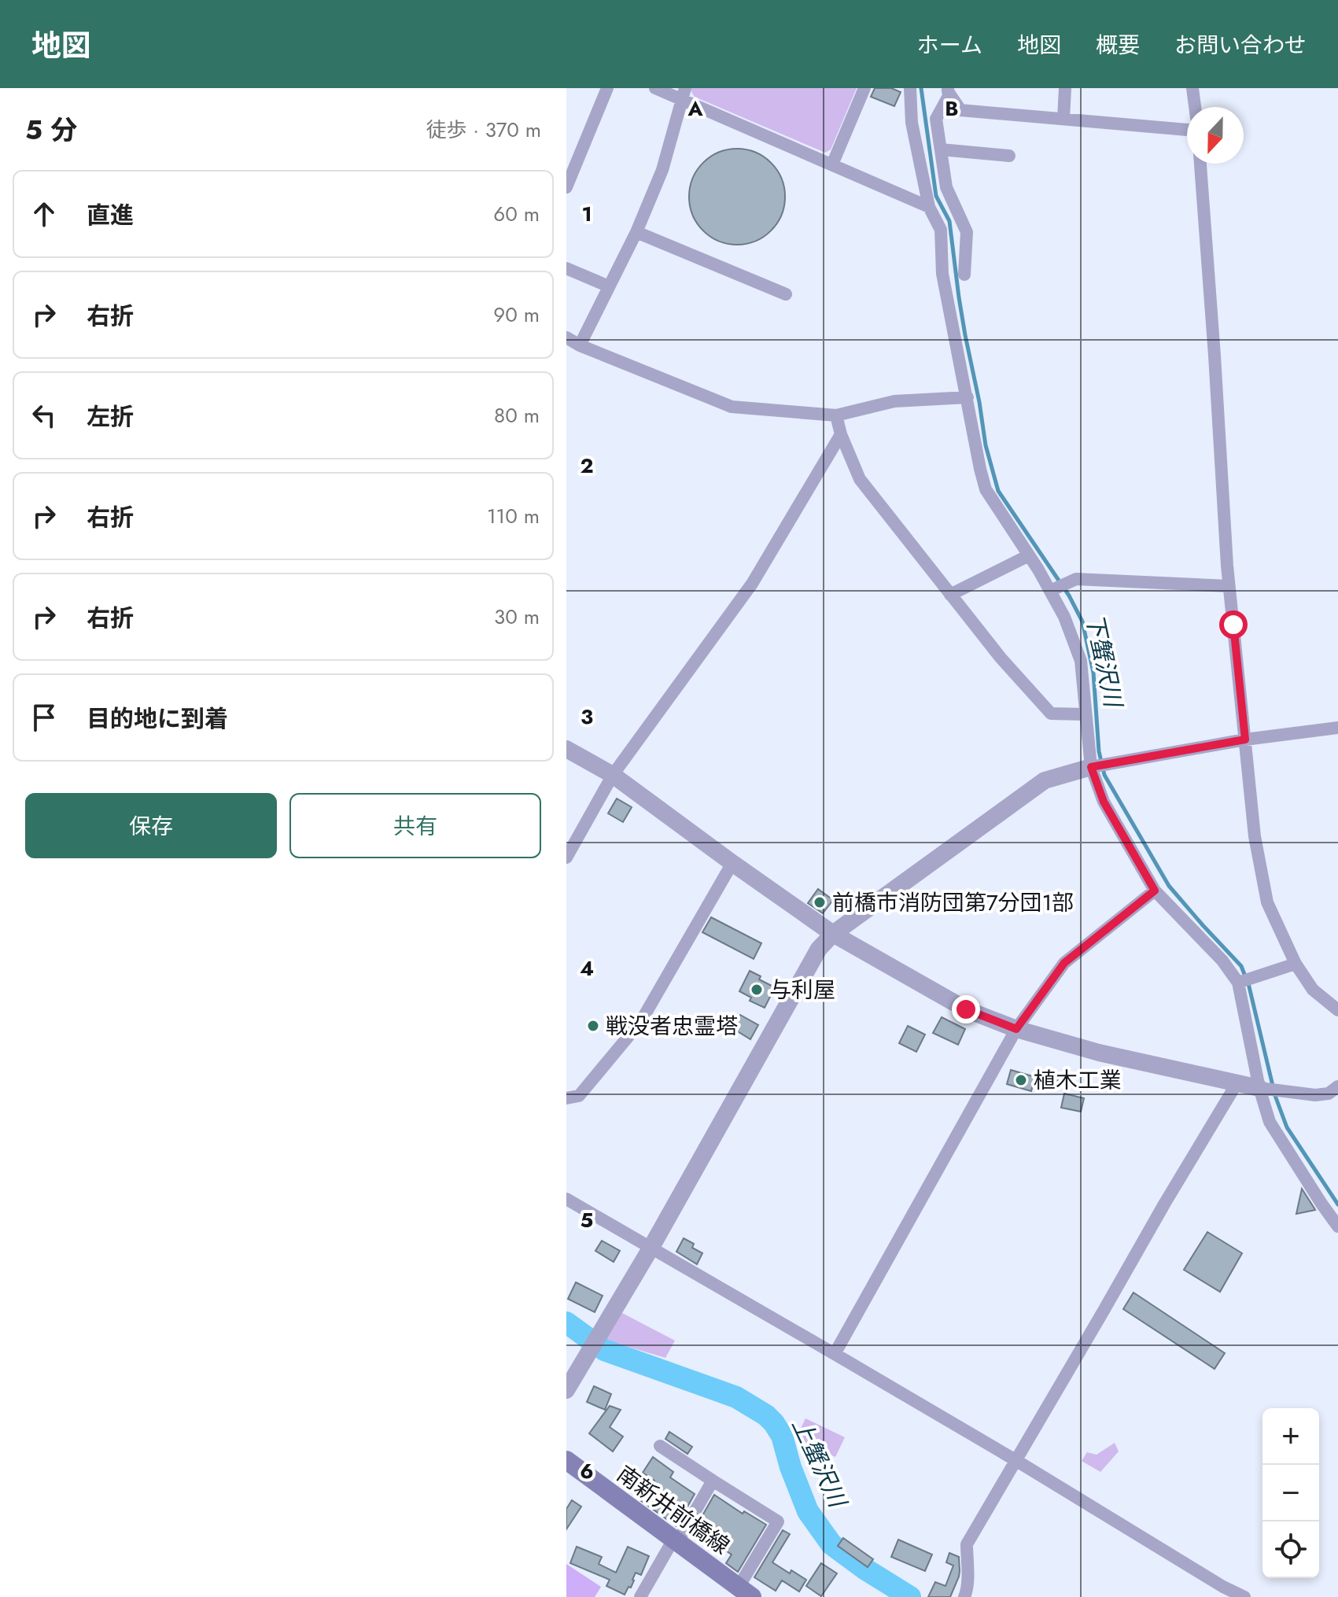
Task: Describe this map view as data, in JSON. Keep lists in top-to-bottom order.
{
  "streets": {
    "main road": ["南新井前橋線"]
  },
  "water": ["下蟹沢川", "上蟹沢川"],
  "places": [
    "前橋市消防団第7分団1部",
    "与利屋",
    "戦没者忠霊塔",
    "植木工業"
  ],
  "north": "bottom",
  "page": {
    "header": "地図",
    "nav": [
      "ホーム",
      "地図",
      "概要",
      "お問い合わせ"
    ],
    "heading": ["5 分", "徒歩 · 370 m"],
    "list": [
      ["直進", "60 m"],
      ["右折", "90 m"],
      ["左折", "80 m"],
      ["右折", "110 m"],
      ["右折", "30 m"],
      "目的地に到着"
    ],
    "buttons": ["保存", "共有"],
    "map_buttons": ["+", "−"]
  },
  "grid": {
    "columns": ["A", "B"],
    "rows": [
      "1",
      "2",
      "3",
      "4",
      "5",
      "6"
    ]
  }
}
